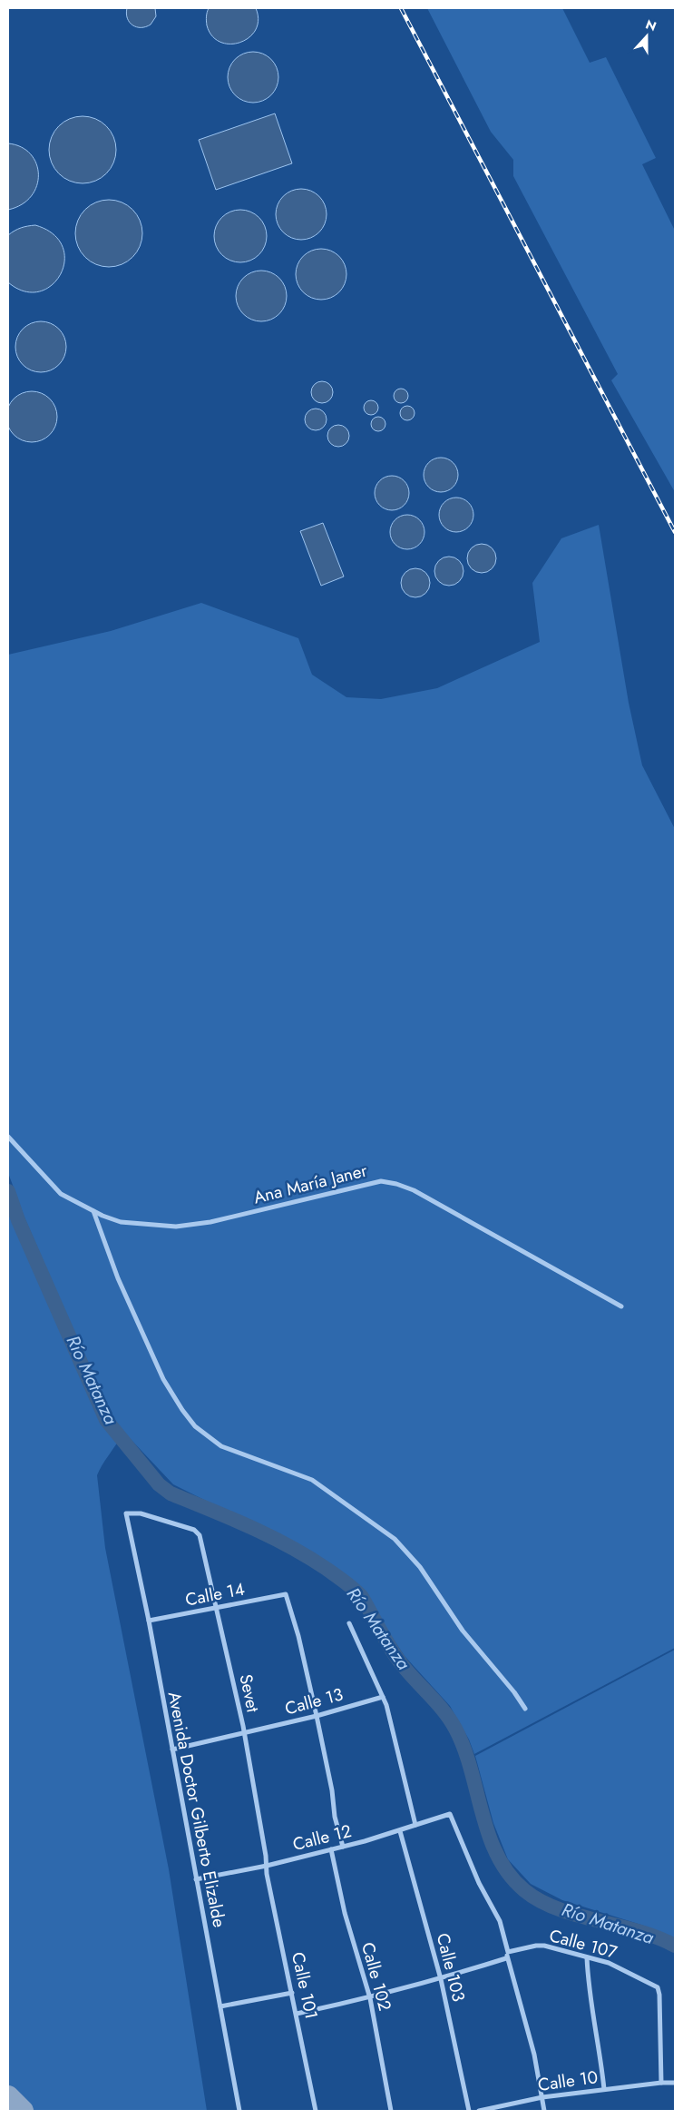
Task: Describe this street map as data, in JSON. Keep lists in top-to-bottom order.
{
  "streets": {
    "street": [
      "Ana María Janer",
      "Calle 14",
      "Sevet",
      "Calle 13",
      "Avenida Doctor Gilberto Elizalde",
      "Calle 12",
      "Calle 107",
      "Calle 103",
      "Calle 102",
      "Calle 101",
      "Calle 10"
    ]
  },
  "crossings": [
    ["Calle 14", "Sevet"],
    ["Calle 14", "Calle 13"],
    ["Calle 14", "Avenida Doctor Gilberto Elizalde"],
    ["Sevet", "Calle 13"],
    ["Sevet", "Avenida Doctor Gilberto Elizalde"],
    ["Sevet", "Calle 12"],
    ["Sevet", "Calle 101"],
    ["Calle 13", "Avenida Doctor Gilberto Elizalde"],
    ["Avenida Doctor Gilberto Elizalde", "Calle 12"],
    ["Calle 12", "Calle 107"],
    ["Calle 12", "Calle 103"],
    ["Calle 12", "Calle 102"],
    ["Calle 12", "Calle 101"],
    ["Calle 107", "Calle 10"]
  ],
  "water": ["Río Matanza"],
  "north": "top"
}
